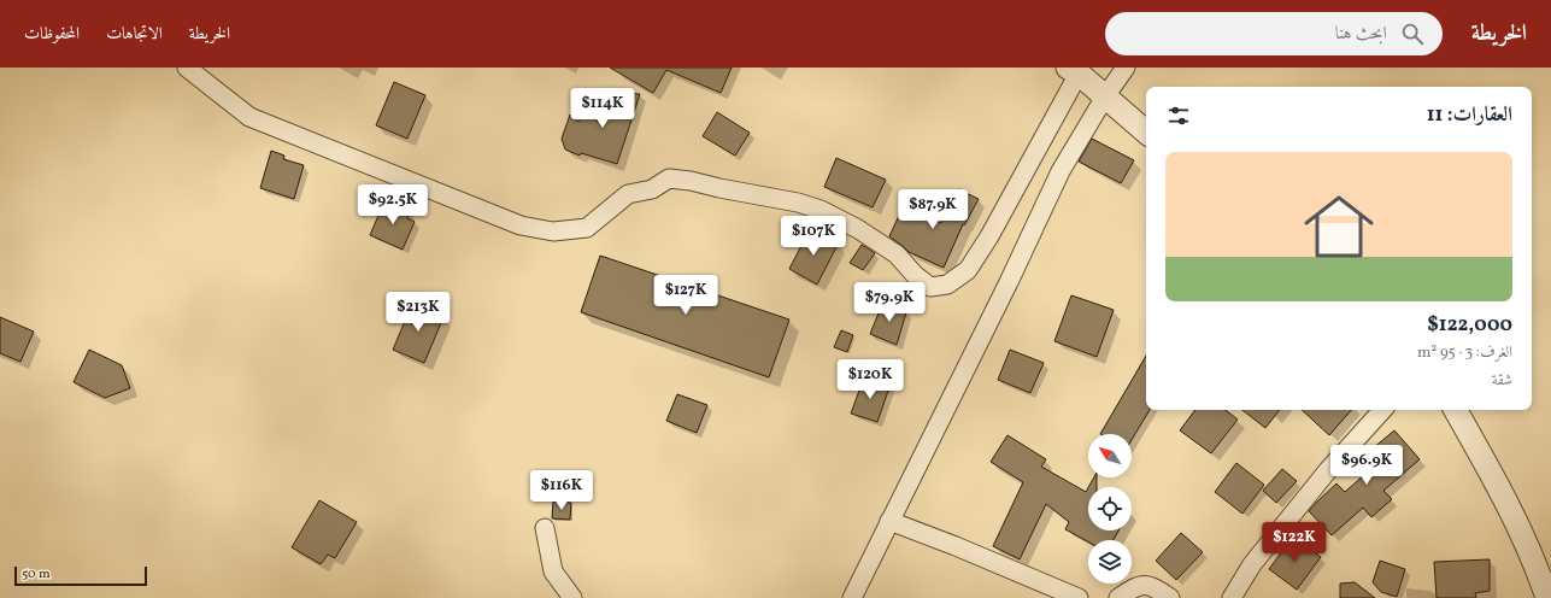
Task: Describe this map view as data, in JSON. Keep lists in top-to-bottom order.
{
  "scale_bar": "50 m",
  "north": "top left",
  "page": {
    "header": "الخريطة",
    "search": "ابحث هنا",
    "nav": ["الخريطة", "الاتجاهات", "المحفوظات"],
    "heading": "العقارات: 11",
    "price": [
      "$114K",
      "$92.5K",
      "$87.9K",
      "$107K",
      "$127K",
      "$79.9K",
      "$213K",
      "$120K",
      "$96.9K",
      "$116K",
      "$122K"
    ],
    "list": [
      {
        "name": "$122,000",
        "note": "الغرف: 3 · 95 m² · شقة"
      }
    ],
    "scale": "50 m"
  }
}
